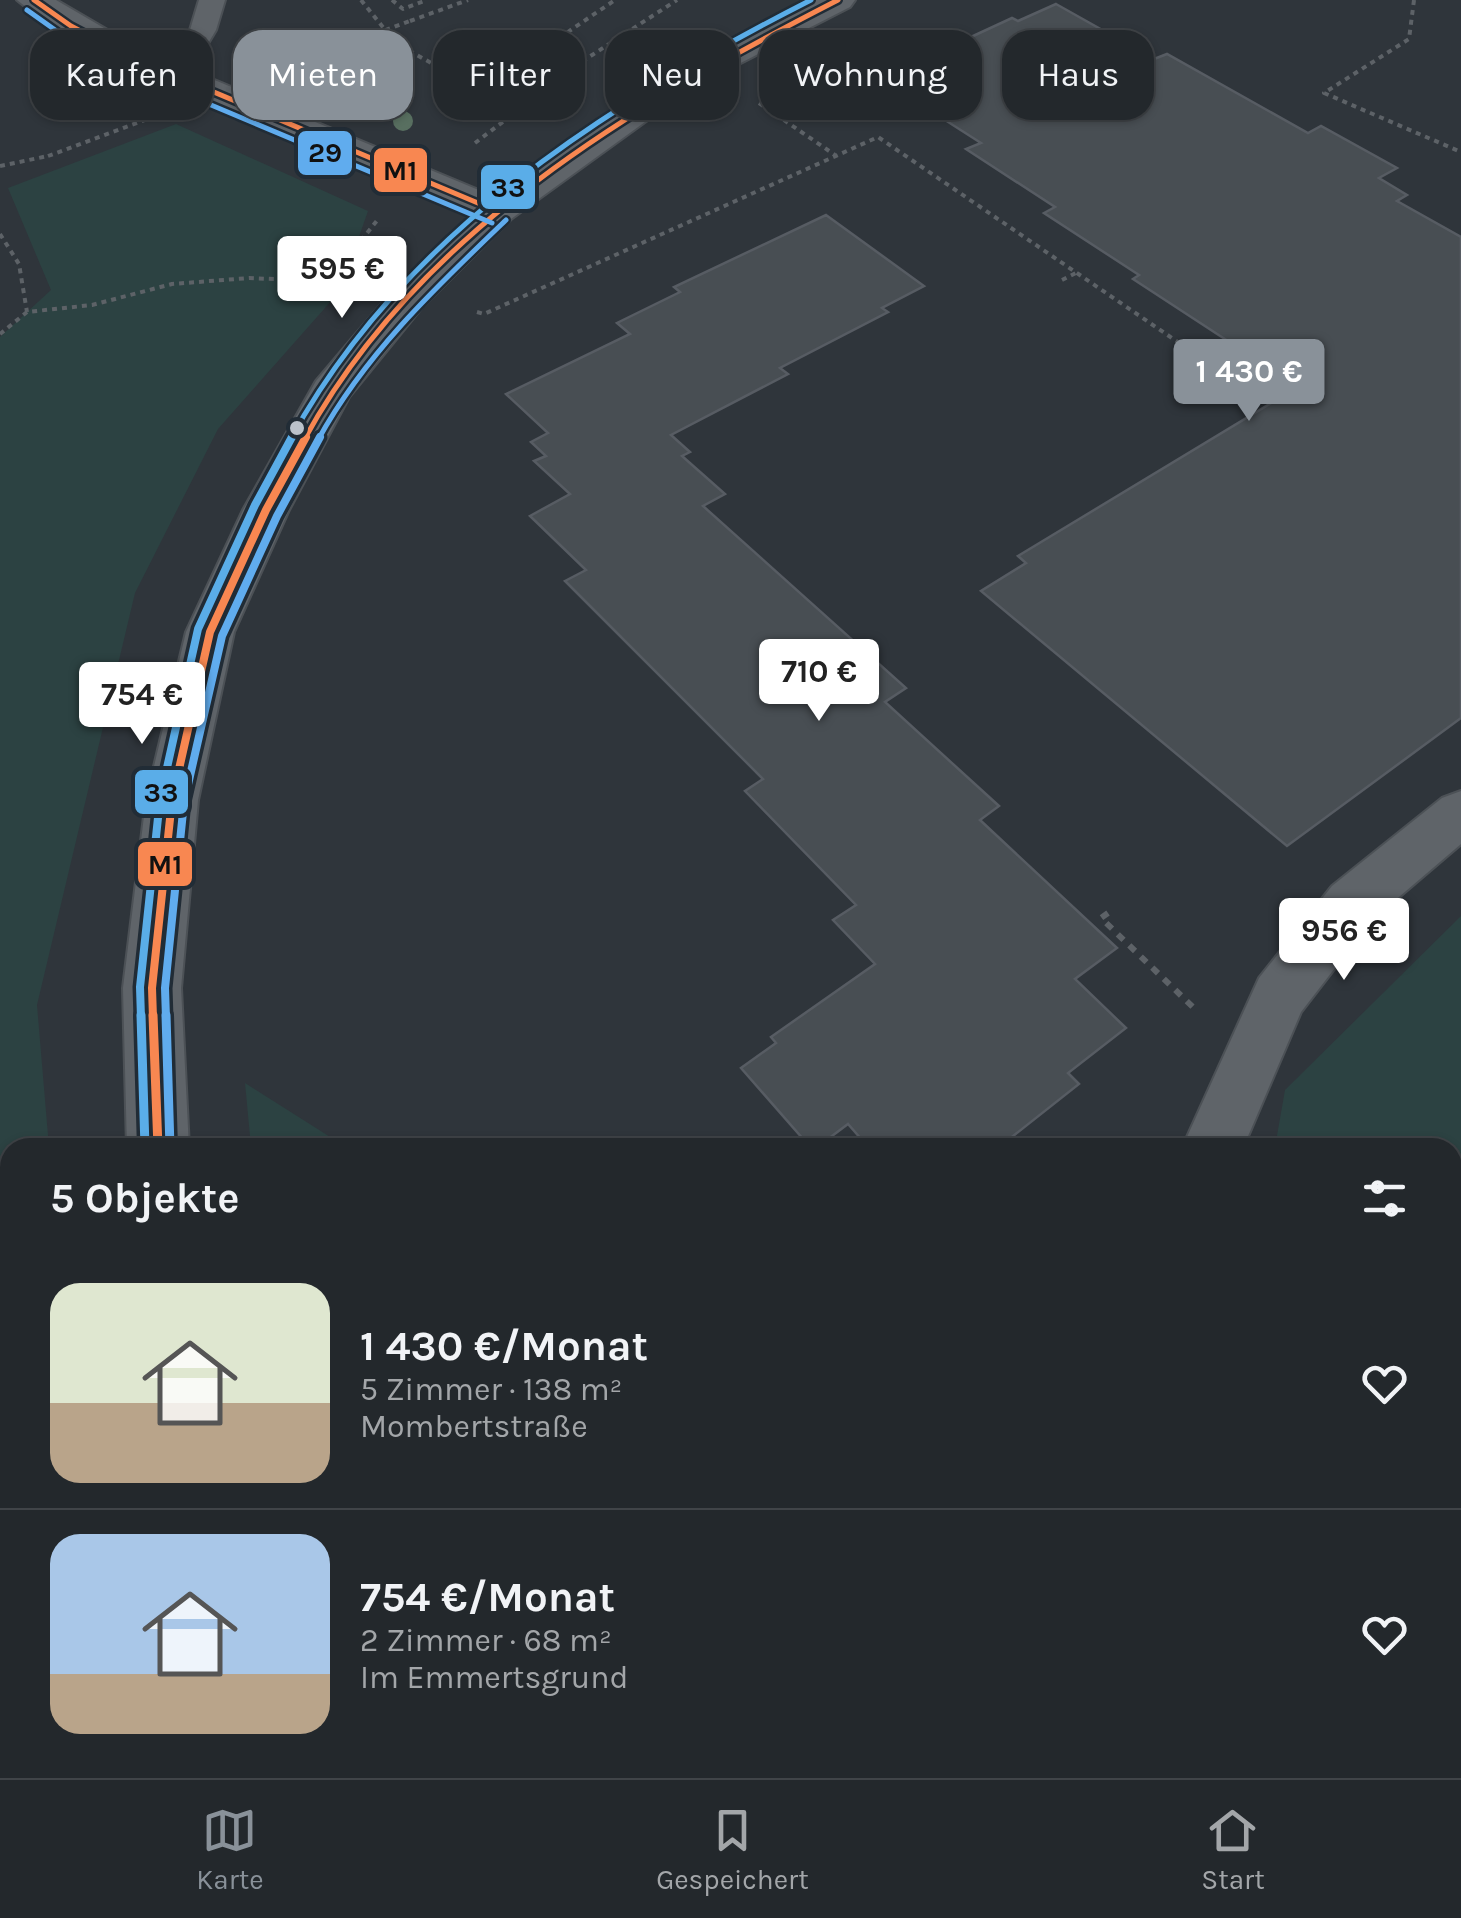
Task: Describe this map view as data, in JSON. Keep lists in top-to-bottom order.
{
  "lines": ["transit line M1", "transit line 33", "transit line 29"],
  "page": {
    "chip": [
      "Kaufen",
      "Mieten",
      "Filter",
      "Neu",
      "Wohnung",
      "Haus"
    ],
    "price": [
      "595 €",
      "1 430 €",
      "710 €",
      "754 €",
      "956 €"
    ],
    "heading": "5 Objekte",
    "list": [
      {
        "name": "1 430 €/Monat",
        "note": "5 Zimmer · 138 m² · Mombertstraße"
      },
      {
        "name": "754 €/Monat",
        "note": "2 Zimmer · 68 m² · Im Emmertsgrund"
      }
    ],
    "tabs": ["Karte", "Gespeichert", "Start"]
  }
}
